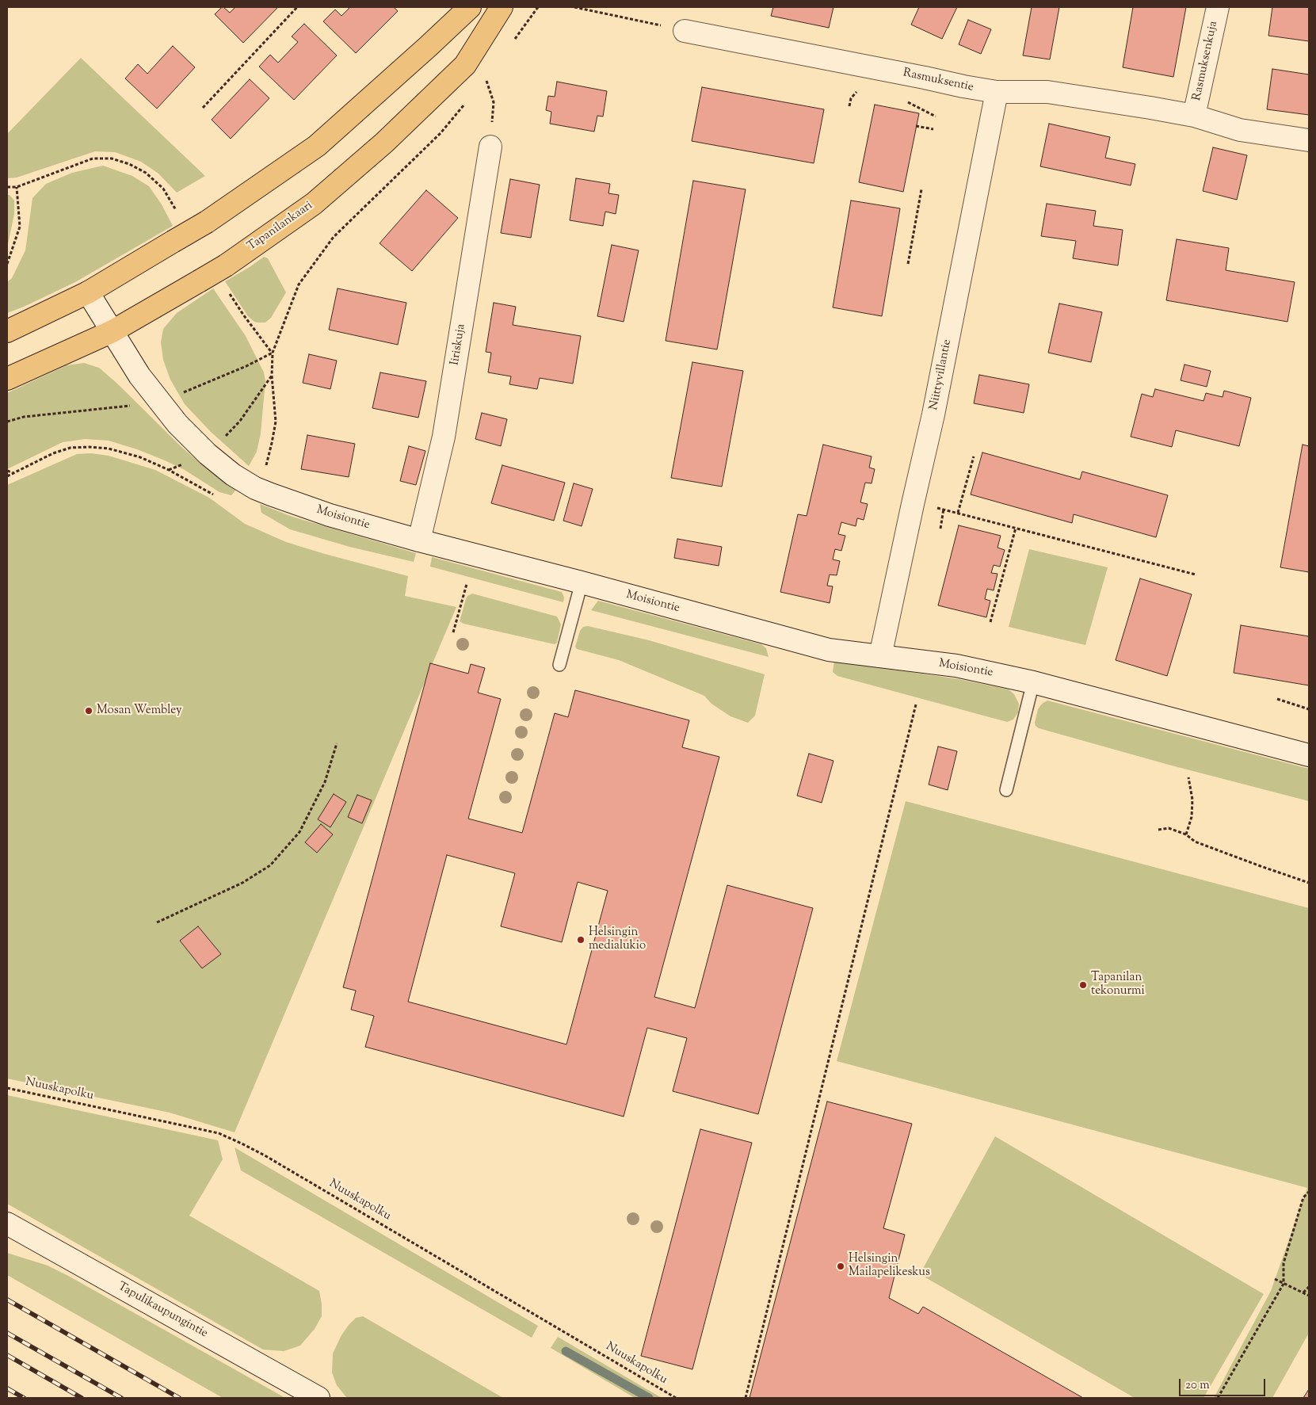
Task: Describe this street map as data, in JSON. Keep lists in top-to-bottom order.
{
  "streets": {
    "main road": ["Tapanilankaari"],
    "street": [
      "Rasmuksenkuja",
      "Rasmuksentie",
      "Iiriskuja",
      "Niittyvillantie",
      "Moisiontie",
      "Tapulikaupungintie"
    ],
    "path": ["Nuuskapolku"]
  },
  "crossings": [
    ["Rasmuksenkuja", "Rasmuksentie"],
    ["Rasmuksentie", "Niittyvillantie"],
    ["Tapanilankaari", "Moisiontie"],
    ["Iiriskuja", "Moisiontie"],
    ["Niittyvillantie", "Moisiontie"]
  ],
  "places": [
    "Mosan Wembley",
    "Helsingin medialukio",
    "Tapanilan tekonurmi",
    "Helsingin Mailapelikeskus"
  ],
  "scale_bar": "20 m"
}
